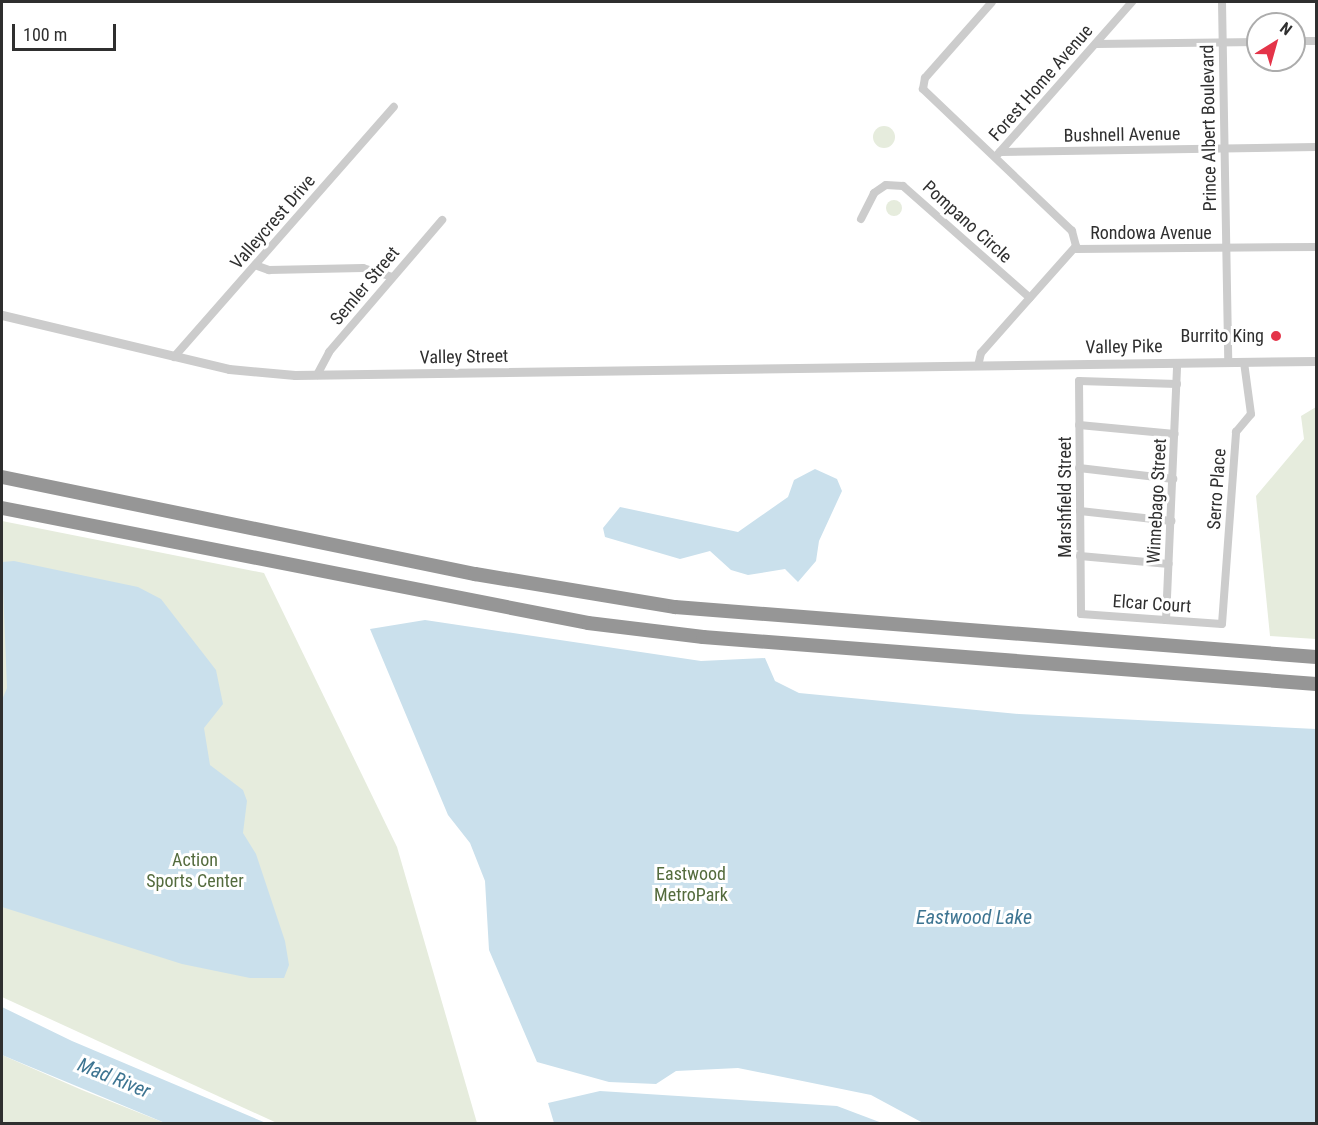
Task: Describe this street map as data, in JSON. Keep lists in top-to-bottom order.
{
  "streets": {
    "street": [
      "Forest Home Avenue",
      "Prince Albert Boulevard",
      "Bushnell Avenue",
      "Valleycrest Drive",
      "Pompano Circle",
      "Rondowa Avenue",
      "Semler Street",
      "Valley Pike",
      "Valley Street",
      "Serro Place",
      "Marshfield Street",
      "Winnebago Street",
      "Elcar Court"
    ]
  },
  "crossings": [
    ["Forest Home Avenue", "Bushnell Avenue"],
    ["Forest Home Avenue", "Rondowa Avenue"],
    ["Prince Albert Boulevard", "Bushnell Avenue"],
    ["Prince Albert Boulevard", "Rondowa Avenue"],
    ["Prince Albert Boulevard", "Valley Pike"],
    ["Bushnell Avenue", "Rondowa Avenue"],
    ["Valleycrest Drive", "Valley Street"],
    ["Semler Street", "Valley Street"],
    ["Valley Pike", "Valley Street"],
    ["Valley Pike", "Serro Place"],
    ["Valley Pike", "Winnebago Street"],
    ["Serro Place", "Elcar Court"],
    ["Marshfield Street", "Winnebago Street"],
    ["Marshfield Street", "Elcar Court"],
    ["Winnebago Street", "Elcar Court"]
  ],
  "water": ["Eastwood Lake", "Mad River"],
  "parks": ["Action Sports Center", "Eastwood MetroPark"],
  "places": ["Burrito King"],
  "scale_bar": "100 m",
  "north": "top right"
}
